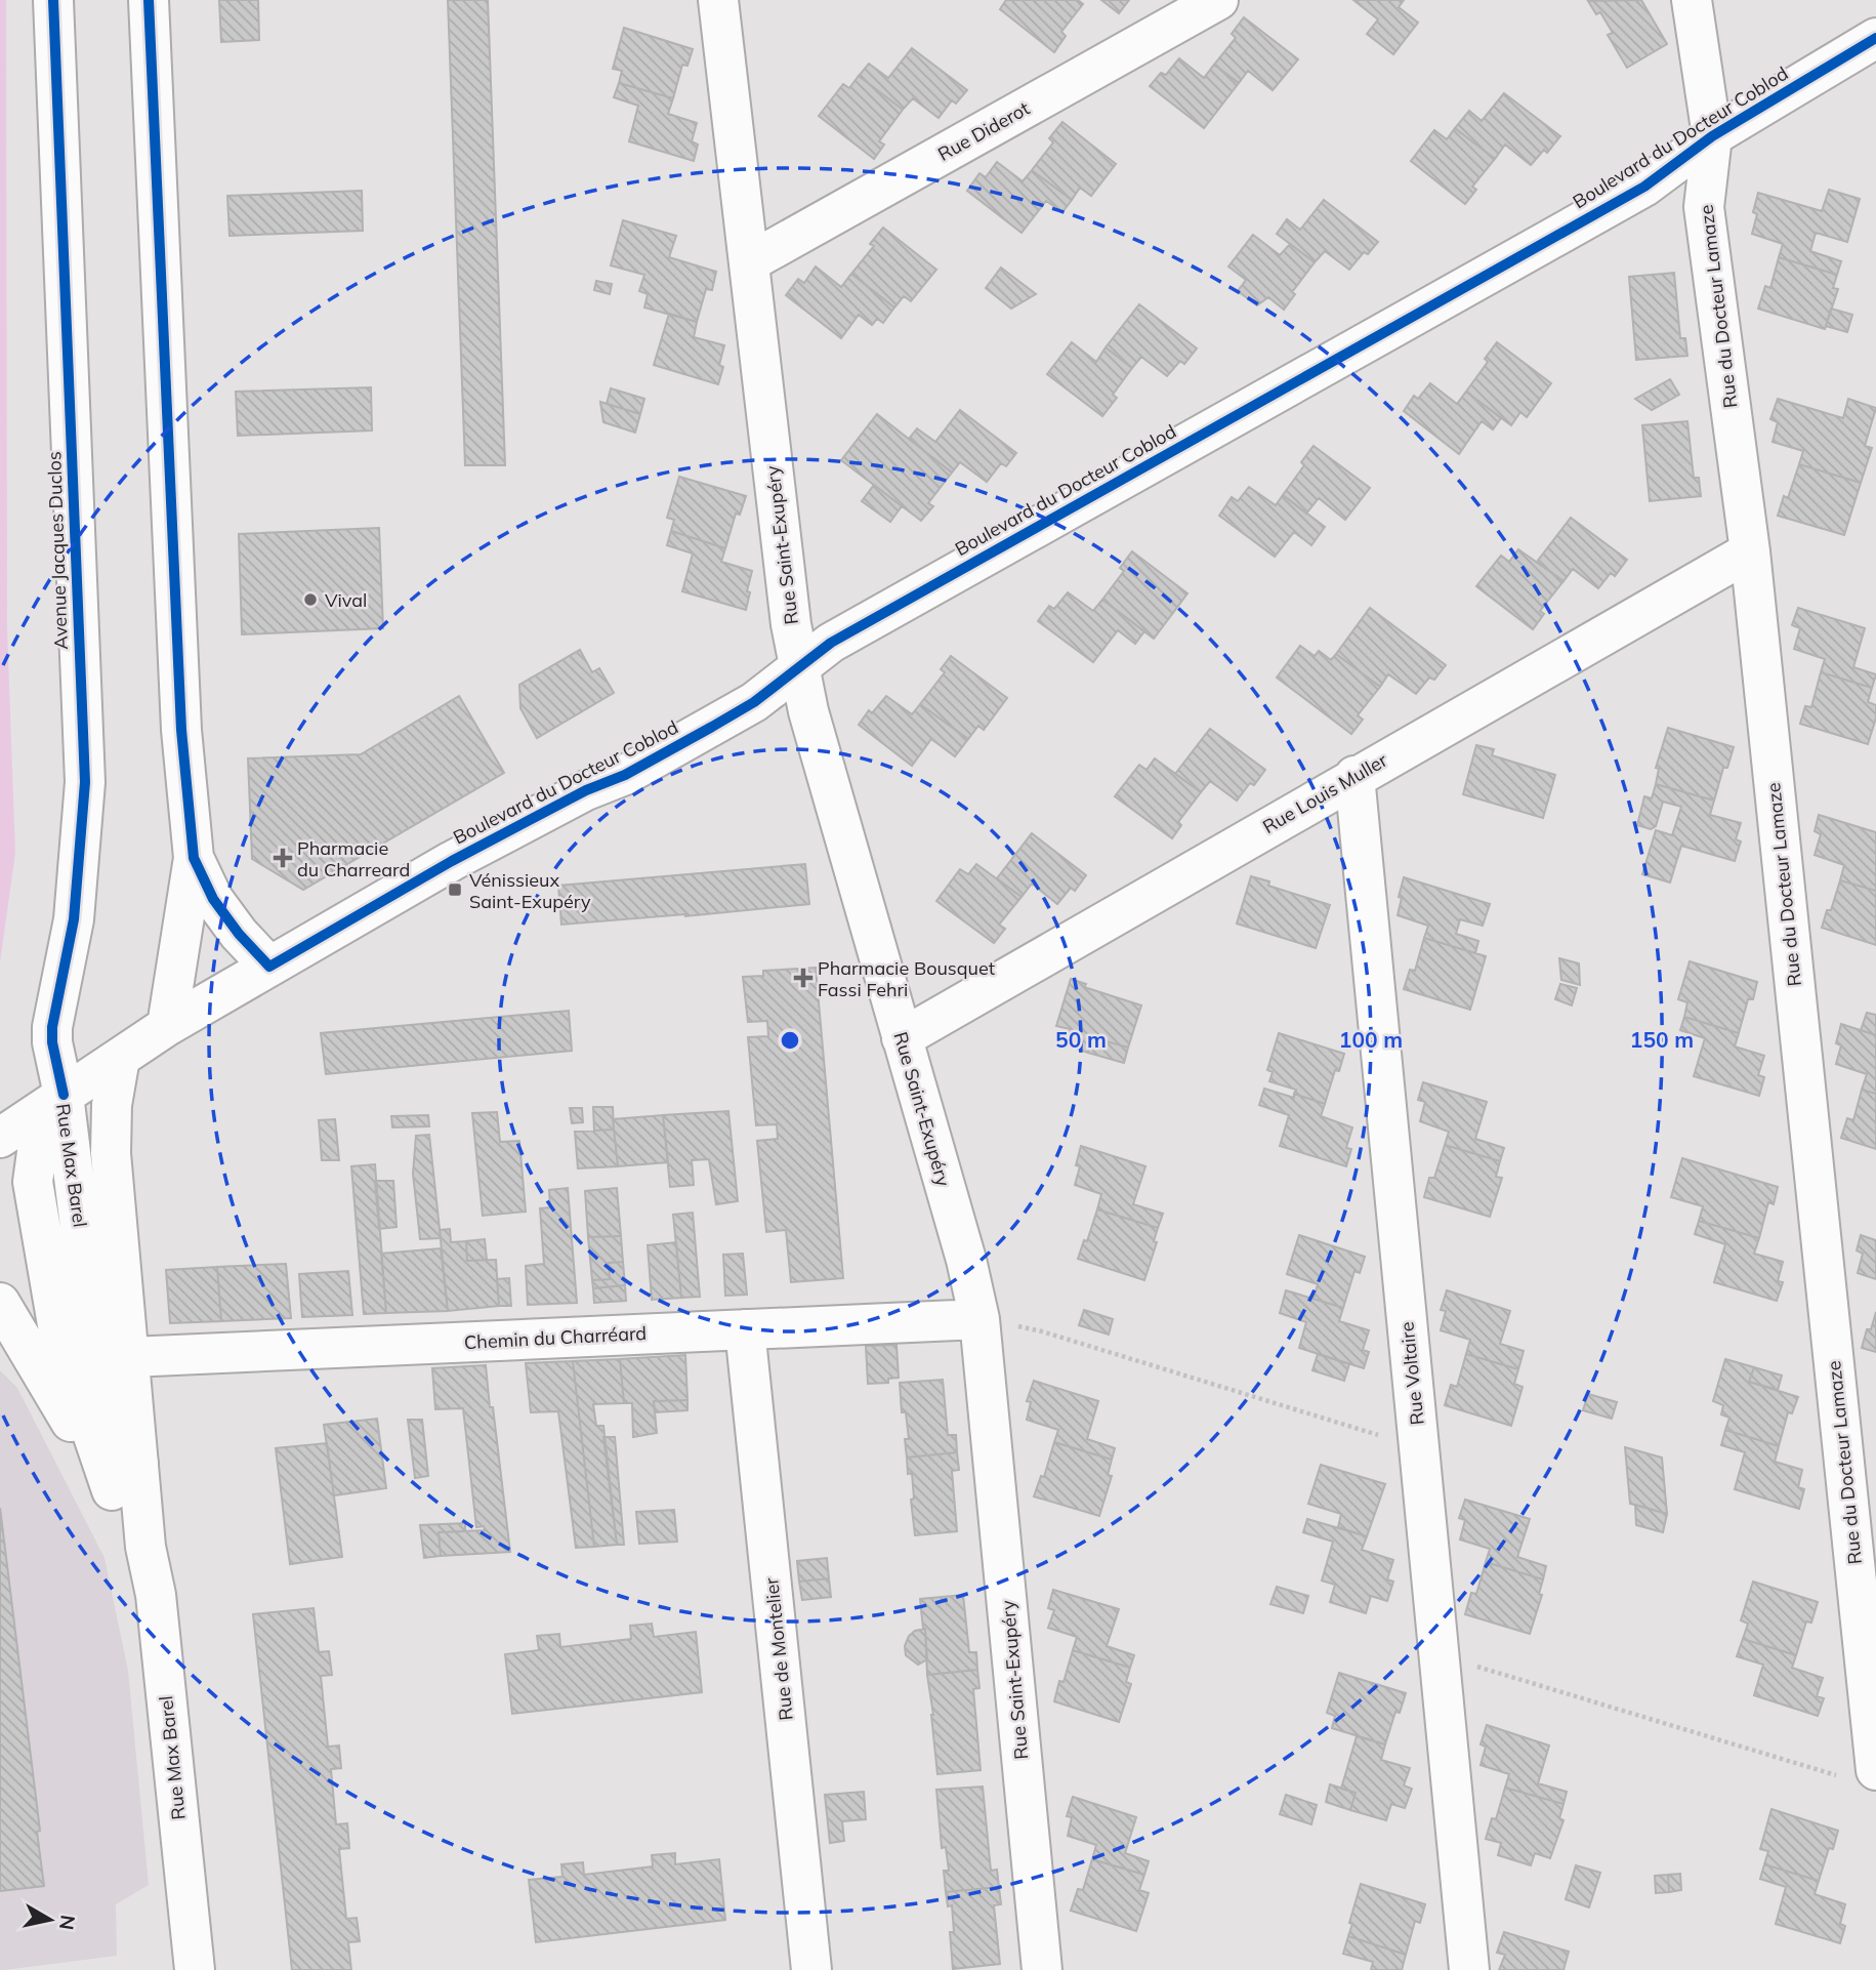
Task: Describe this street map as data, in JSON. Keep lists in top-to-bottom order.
{
  "streets": {
    "street": [
      "Rue Diderot",
      "Boulevard du Docteur Coblod",
      "Rue du Docteur Lamaze",
      "Rue Saint-Exupéry",
      "Avenue Jacques Duclos",
      "Rue Louis Muller",
      "Rue Max Barel",
      "Chemin du Charréard",
      "Rue Voltaire",
      "Rue de Montelier"
    ]
  },
  "crossings": [
    ["Rue Diderot", "Rue Saint-Exupéry"],
    ["Boulevard du Docteur Coblod", "Rue du Docteur Lamaze"],
    ["Boulevard du Docteur Coblod", "Rue Saint-Exupéry"],
    ["Boulevard du Docteur Coblod", "Avenue Jacques Duclos"],
    ["Boulevard du Docteur Coblod", "Rue Max Barel"],
    ["Rue du Docteur Lamaze", "Rue Louis Muller"],
    ["Rue Saint-Exupéry", "Rue Louis Muller"],
    ["Rue Saint-Exupéry", "Chemin du Charréard"],
    ["Avenue Jacques Duclos", "Rue Max Barel"],
    ["Rue Louis Muller", "Rue Voltaire"],
    ["Rue Max Barel", "Chemin du Charréard"],
    ["Chemin du Charréard", "Rue de Montelier"]
  ],
  "places": {
    "other": ["Vival"],
    "health": ["Pharmacie du Charreard", "Pharmacie Bousquet Fassi Fehri"],
    "transit": ["Vénissieux Saint-Exupéry"]
  },
  "north": "right",
  "rings": ["50 m", "100 m", "150 m"]
}
